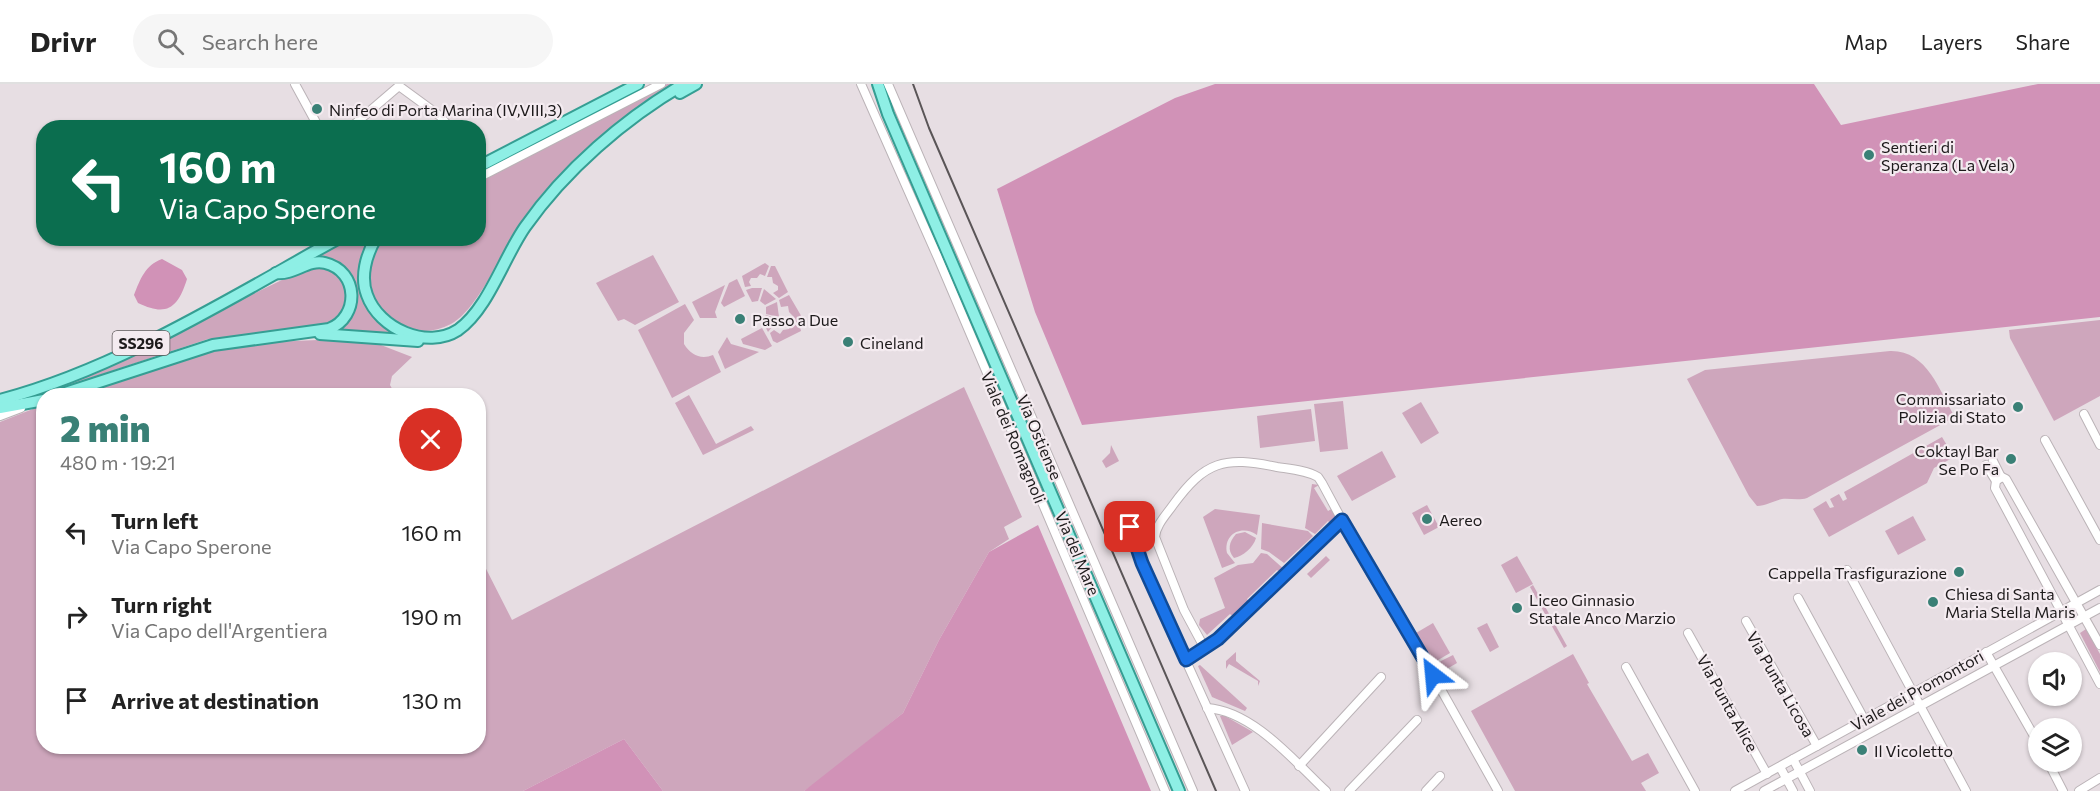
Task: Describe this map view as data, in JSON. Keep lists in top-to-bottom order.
{
  "streets": {
    "main road": ["SS296", "Via del Mare"],
    "street": [
      "Viale dei Romagnoli",
      "Via Ostiense",
      "Via Punta Licosa",
      "Viale dei Promontori",
      "Via Punta Alice"
    ]
  },
  "crossings": [
    ["Via Punta Licosa", "Viale dei Promontori"],
    ["Viale dei Promontori", "Via Punta Alice"]
  ],
  "places": [
    "Ninfeo di Porta Marina (IV,VIII,3)",
    "Sentieri di Speranza (La Vela)",
    "Passo a Due",
    "Cineland",
    "Commissariato Polizia di Stato",
    "Coktayl Bar Se Po Fa",
    "Aereo",
    "Cappella Trasfigurazione",
    "Chiesa di Santa Maria Stella Maris",
    "Liceo Ginnasio Statale Anco Marzio",
    "Il Vicoletto"
  ],
  "page": {
    "header": "Drivr",
    "search": "Search here",
    "nav": ["Map", "Layers", "Share"],
    "turn": ["160 m", "Via Capo Sperone"],
    "heading": ["2 min", "480 m · 19:21"],
    "list": [
      {
        "name": "Turn left",
        "note": "Via Capo Sperone",
        "value": "160 m"
      },
      {
        "name": "Turn right",
        "note": "Via Capo dell'Argentiera",
        "value": "190 m"
      },
      {
        "name": "Arrive at destination",
        "value": "130 m"
      }
    ]
  }
}
